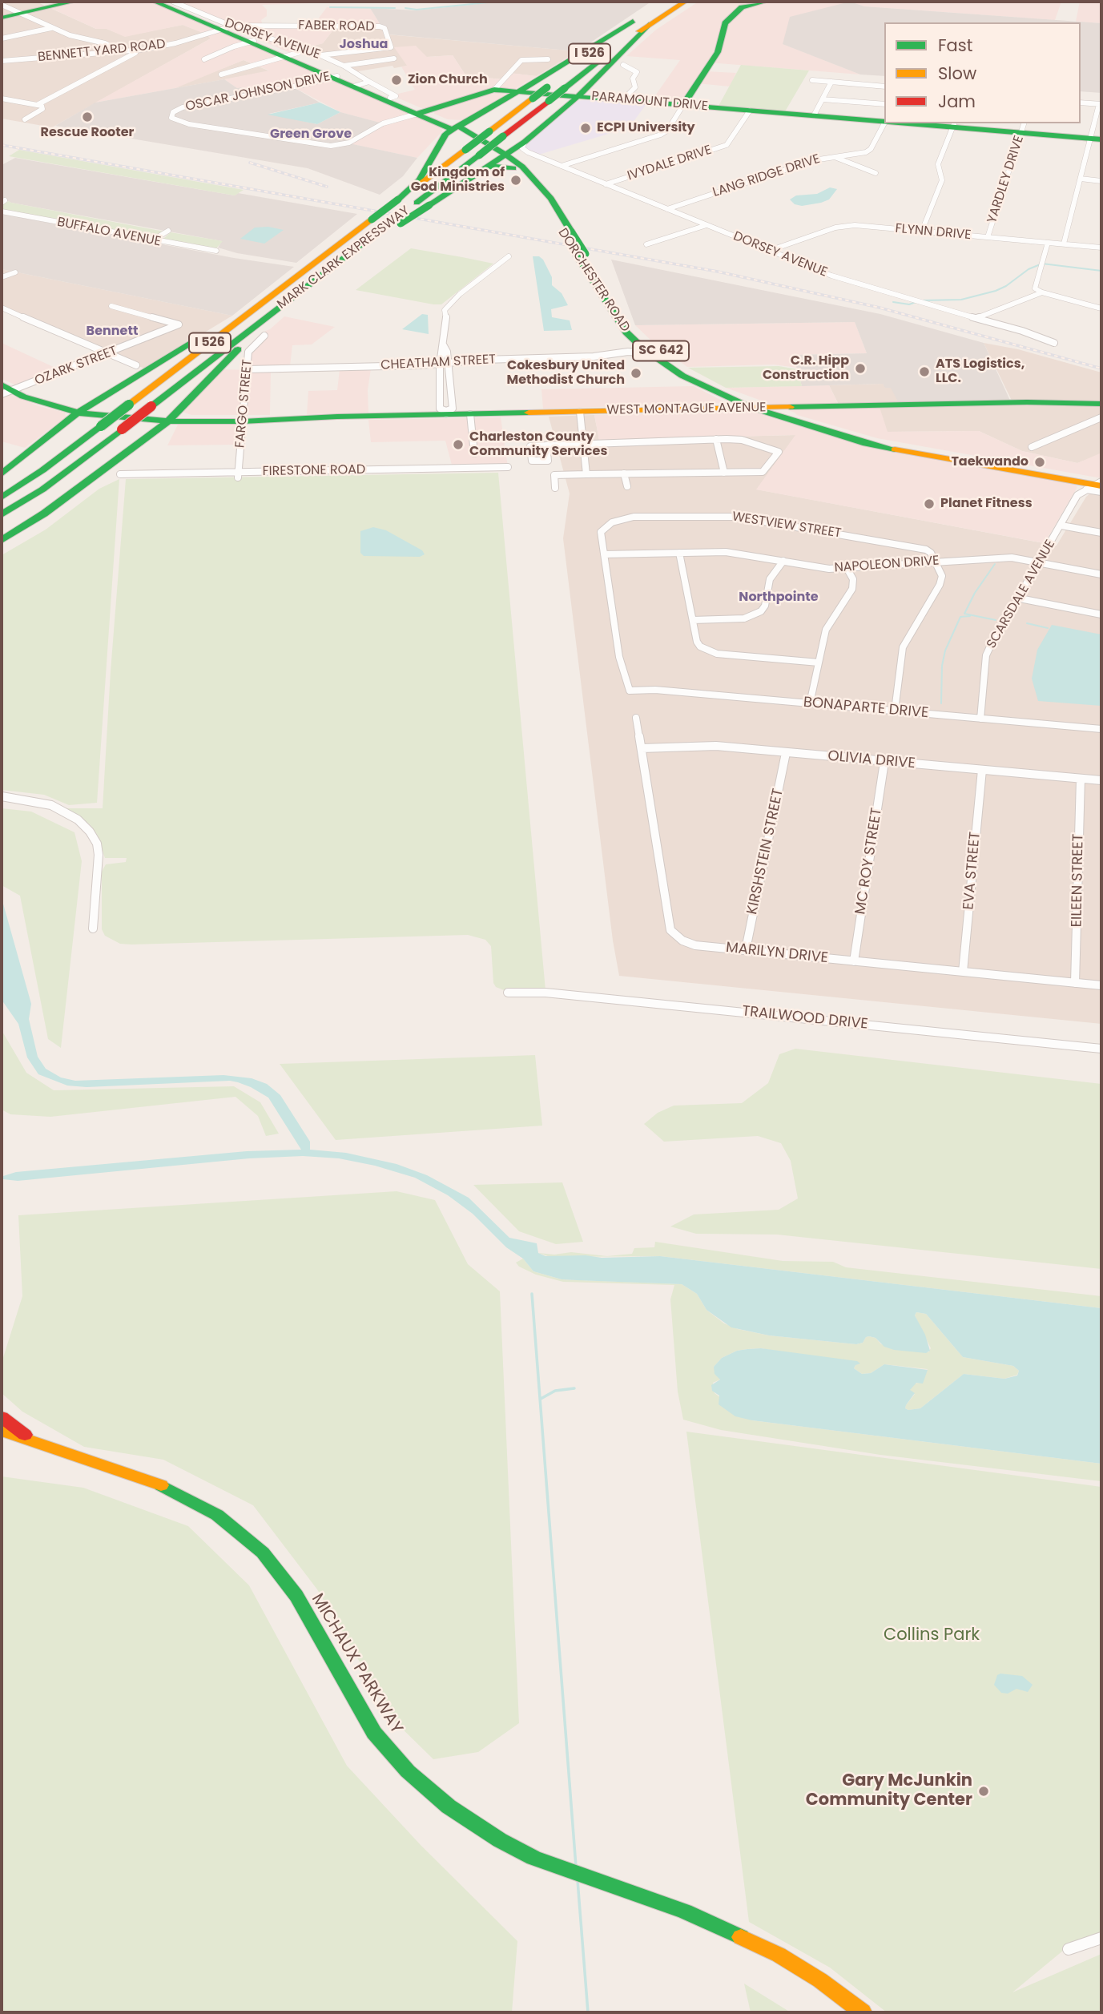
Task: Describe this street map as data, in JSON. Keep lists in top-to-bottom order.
{
  "streets": {
    "main road": [
      "I 526",
      "PARAMOUNT DRIVE",
      "MARK CLARK EXPRESSWAY",
      "DORCHESTER ROAD",
      "SC 642",
      "WEST MONTAGUE AVENUE",
      "MICHAUX PARKWAY"
    ],
    "street": [
      "FABER ROAD",
      "DORSEY AVENUE",
      "BENNETT YARD ROAD",
      "OSCAR JOHNSON DRIVE",
      "IVYDALE DRIVE",
      "LANG RIDGE DRIVE",
      "YARDLEY DRIVE",
      "BUFFALO AVENUE",
      "FLYNN DRIVE",
      "CHEATHAM STREET",
      "OZARK STREET",
      "FARGO STREET",
      "FIRESTONE ROAD",
      "WESTVIEW STREET",
      "NAPOLEON DRIVE",
      "SCARSDALE AVENUE",
      "BONAPARTE DRIVE",
      "OLIVIA DRIVE",
      "KIRSHSTEIN STREET",
      "MC ROY STREET",
      "EVA STREET",
      "EILEEN STREET",
      "MARILYN DRIVE",
      "TRAILWOOD DRIVE"
    ]
  },
  "crossings": [
    ["FABER ROAD", "DORSEY AVENUE"],
    ["FABER ROAD", "BENNETT YARD ROAD"],
    ["DORSEY AVENUE", "BENNETT YARD ROAD"],
    ["DORSEY AVENUE", "OSCAR JOHNSON DRIVE"],
    ["DORSEY AVENUE", "IVYDALE DRIVE"],
    ["DORSEY AVENUE", "LANG RIDGE DRIVE"],
    ["DORSEY AVENUE", "FLYNN DRIVE"],
    ["OSCAR JOHNSON DRIVE", "PARAMOUNT DRIVE"],
    ["PARAMOUNT DRIVE", "IVYDALE DRIVE"],
    ["PARAMOUNT DRIVE", "YARDLEY DRIVE"],
    ["YARDLEY DRIVE", "FLYNN DRIVE"],
    ["DORCHESTER ROAD", "CHEATHAM STREET"],
    ["DORCHESTER ROAD", "WEST MONTAGUE AVENUE"],
    ["DORCHESTER ROAD", "SCARSDALE AVENUE"],
    ["CHEATHAM STREET", "FARGO STREET"],
    ["OZARK STREET", "WEST MONTAGUE AVENUE"],
    ["FARGO STREET", "WEST MONTAGUE AVENUE"],
    ["FARGO STREET", "FIRESTONE ROAD"],
    ["WESTVIEW STREET", "NAPOLEON DRIVE"],
    ["WESTVIEW STREET", "BONAPARTE DRIVE"],
    ["NAPOLEON DRIVE", "SCARSDALE AVENUE"],
    ["SCARSDALE AVENUE", "BONAPARTE DRIVE"],
    ["OLIVIA DRIVE", "KIRSHSTEIN STREET"],
    ["OLIVIA DRIVE", "MC ROY STREET"],
    ["OLIVIA DRIVE", "EVA STREET"],
    ["OLIVIA DRIVE", "EILEEN STREET"],
    ["OLIVIA DRIVE", "MARILYN DRIVE"],
    ["KIRSHSTEIN STREET", "MARILYN DRIVE"],
    ["MC ROY STREET", "MARILYN DRIVE"],
    ["EVA STREET", "MARILYN DRIVE"],
    ["EILEEN STREET", "MARILYN DRIVE"]
  ],
  "districts": [
    "Joshua",
    "Green Grove",
    "Bennett",
    "Northpointe"
  ],
  "parks": ["Collins Park"],
  "places": [
    "Zion Church",
    "Rescue Rooter",
    "ECPI University",
    "Kingdom of God Ministries",
    "C.R. Hipp Construction",
    "ATS Logistics, LLC.",
    "Cokesbury United Methodist Church",
    "Charleston County Community Services",
    "Taekwando",
    "Planet Fitness",
    "Gary McJunkin Community Center"
  ],
  "legend": ["Fast", "Slow", "Jam"]
}
